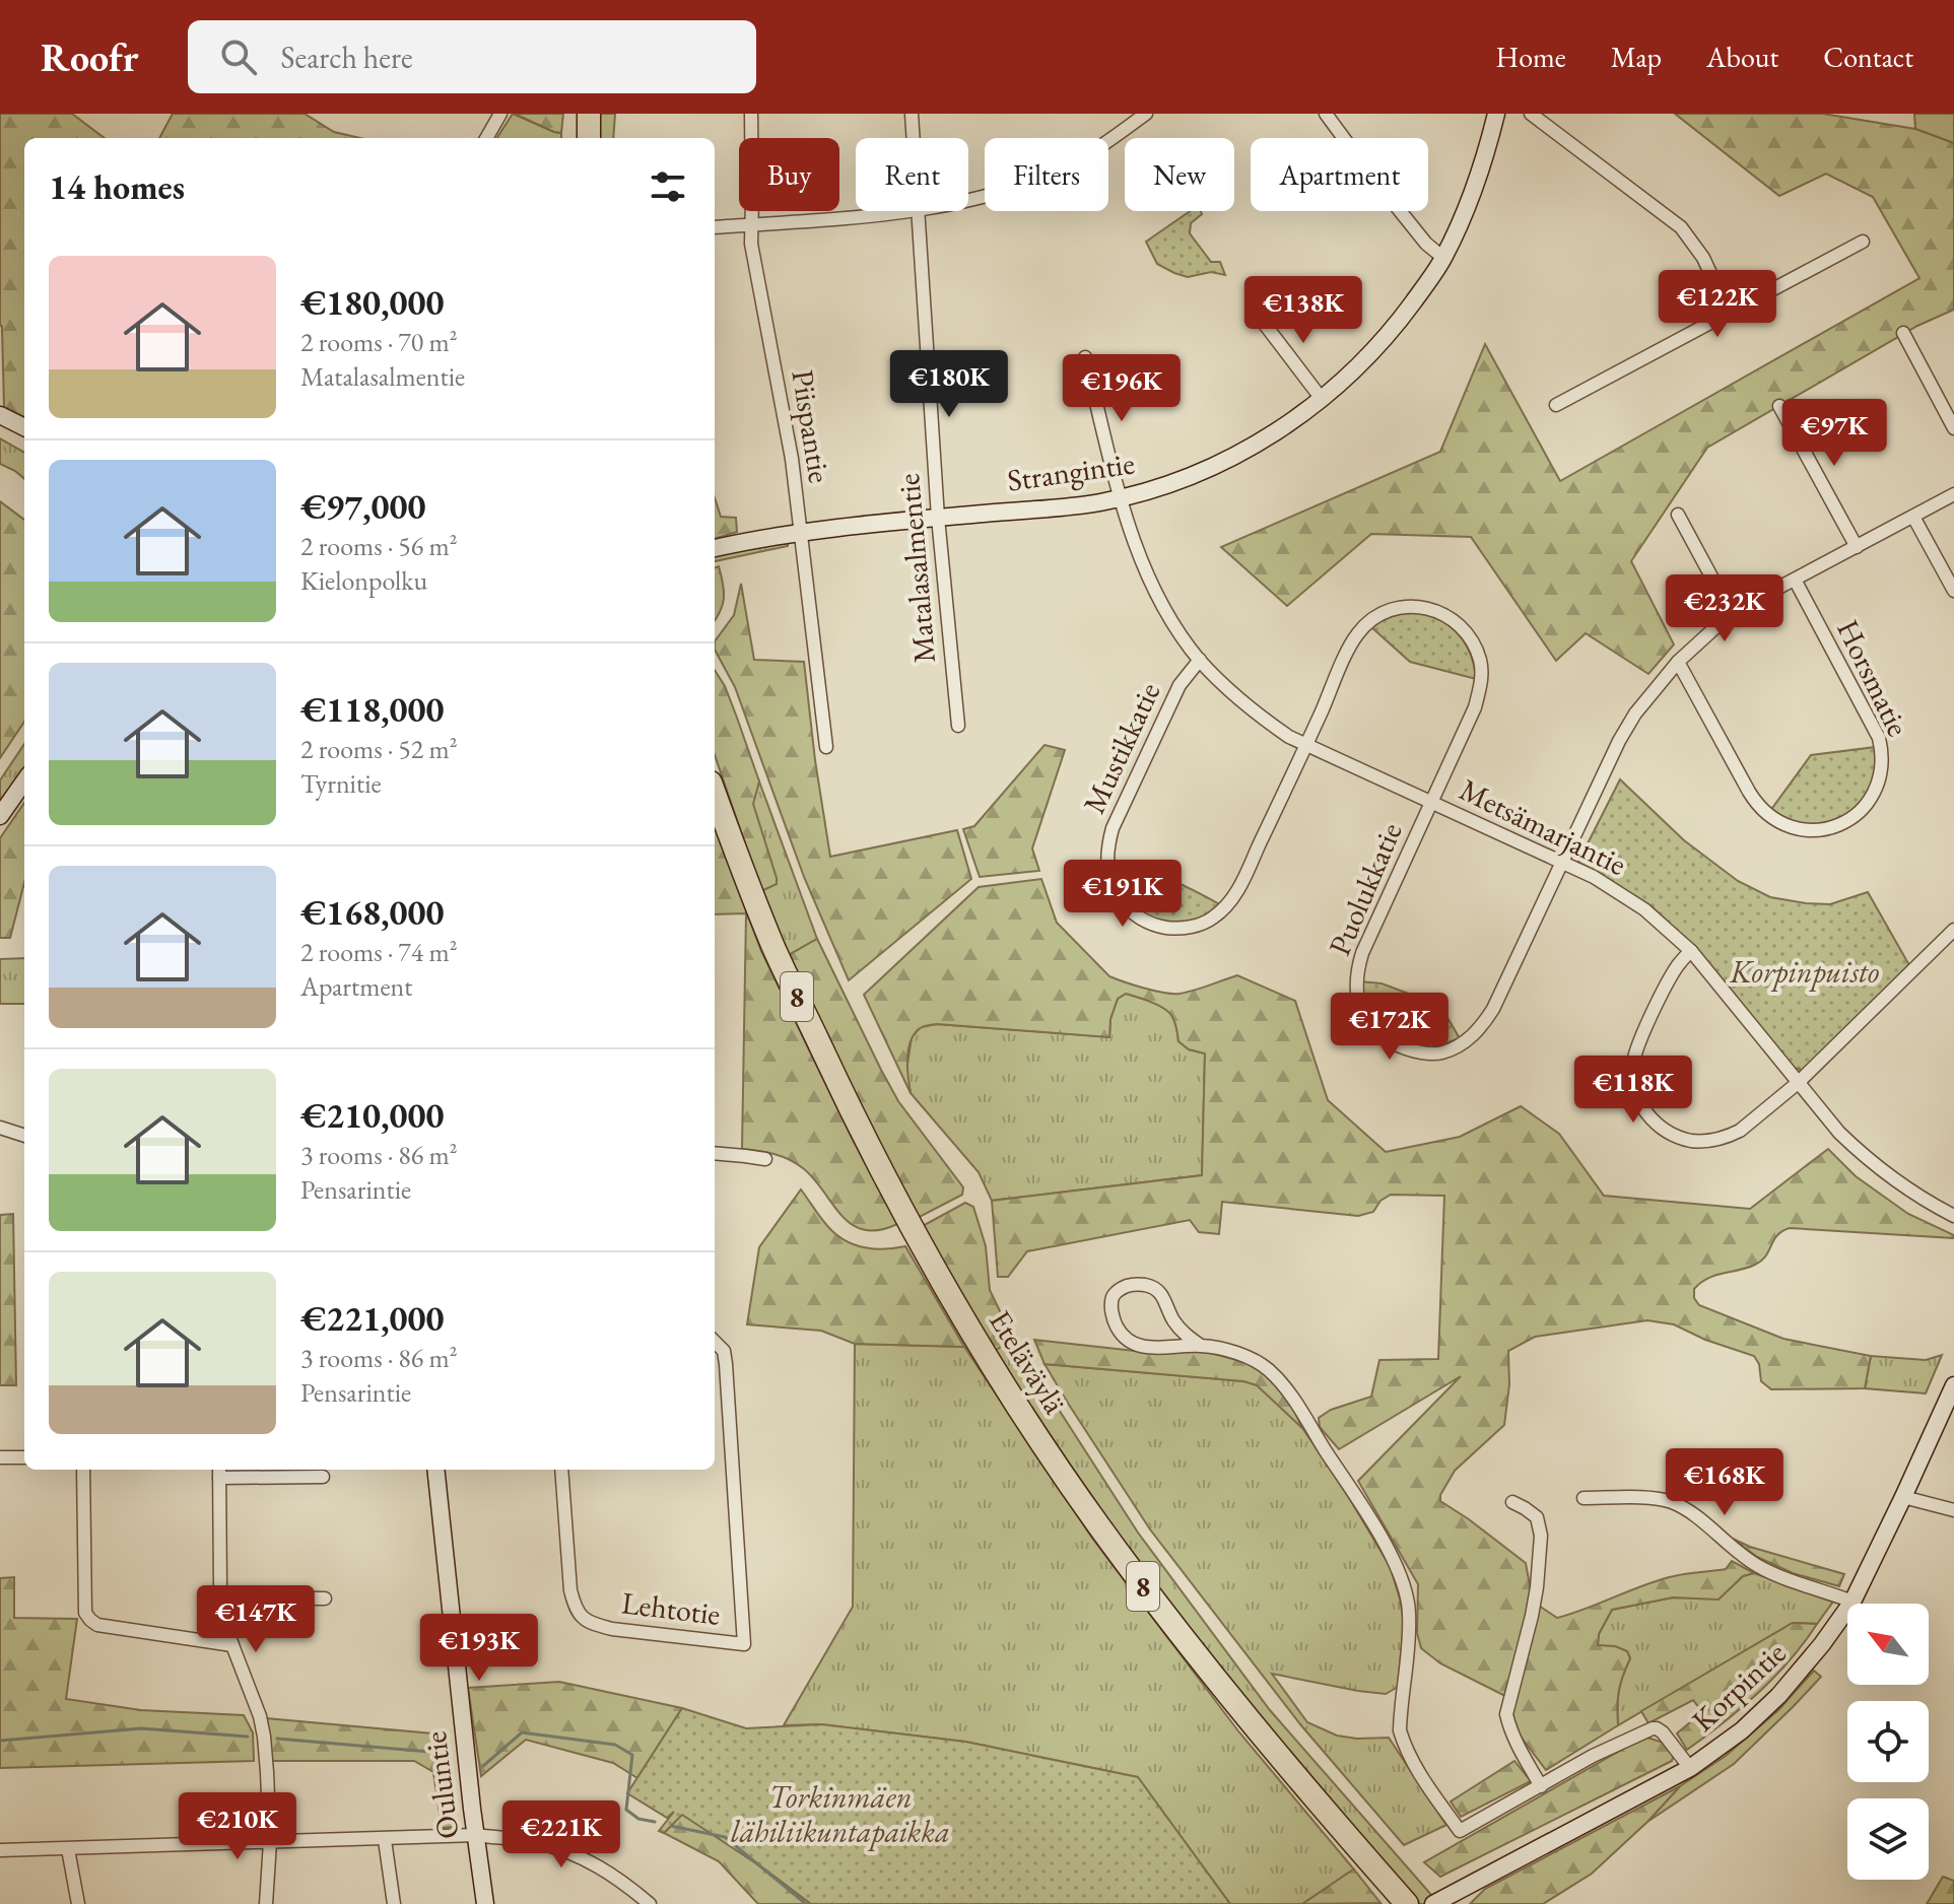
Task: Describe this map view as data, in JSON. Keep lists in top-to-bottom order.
{
  "streets": {
    "highway": ["8", "Eteläväylä"],
    "street": [
      "Piispantie",
      "Strangintie",
      "Matalasalmentie",
      "Horsmatie",
      "Mustikkatie",
      "Metsämarjantie",
      "Puolukkatie",
      "Lehtotie",
      "Korpintie",
      "Ouluntie"
    ]
  },
  "crossings": [
    ["Piispantie", "Strangintie"],
    ["Strangintie", "Matalasalmentie"],
    ["Strangintie", "Metsämarjantie"],
    ["Horsmatie", "Puolukkatie"],
    ["Mustikkatie", "Metsämarjantie"],
    ["Mustikkatie", "Puolukkatie"],
    ["Metsämarjantie", "Puolukkatie"]
  ],
  "parks": ["Korpinpuisto", "Torkinmäen lähiliikuntapaikka"],
  "north": "top left",
  "page": {
    "header": "Roofr",
    "search": "Search here",
    "nav": [
      "Home",
      "Map",
      "About",
      "Contact"
    ],
    "chip": [
      "Buy",
      "Rent",
      "Filters",
      "New",
      "Apartment"
    ],
    "heading": "14 homes",
    "list": [
      {
        "name": "€180,000",
        "note": "2 rooms · 70 m² · Matalasalmentie"
      },
      {
        "name": "€97,000",
        "note": "2 rooms · 56 m² · Kielonpolku"
      },
      {
        "name": "€118,000",
        "note": "2 rooms · 52 m² · Tyrnitie"
      },
      {
        "name": "€168,000",
        "note": "2 rooms · 74 m² · Apartment"
      },
      {
        "name": "€210,000",
        "note": "3 rooms · 86 m² · Pensarintie"
      },
      {
        "name": "€221,000",
        "note": "3 rooms · 86 m² · Pensarintie"
      }
    ],
    "price": [
      "€122K",
      "€138K",
      "€180K",
      "€196K",
      "€97K",
      "€232K",
      "€191K",
      "€172K",
      "€118K",
      "€168K",
      "€147K",
      "€193K",
      "€210K",
      "€221K"
    ]
  }
}
